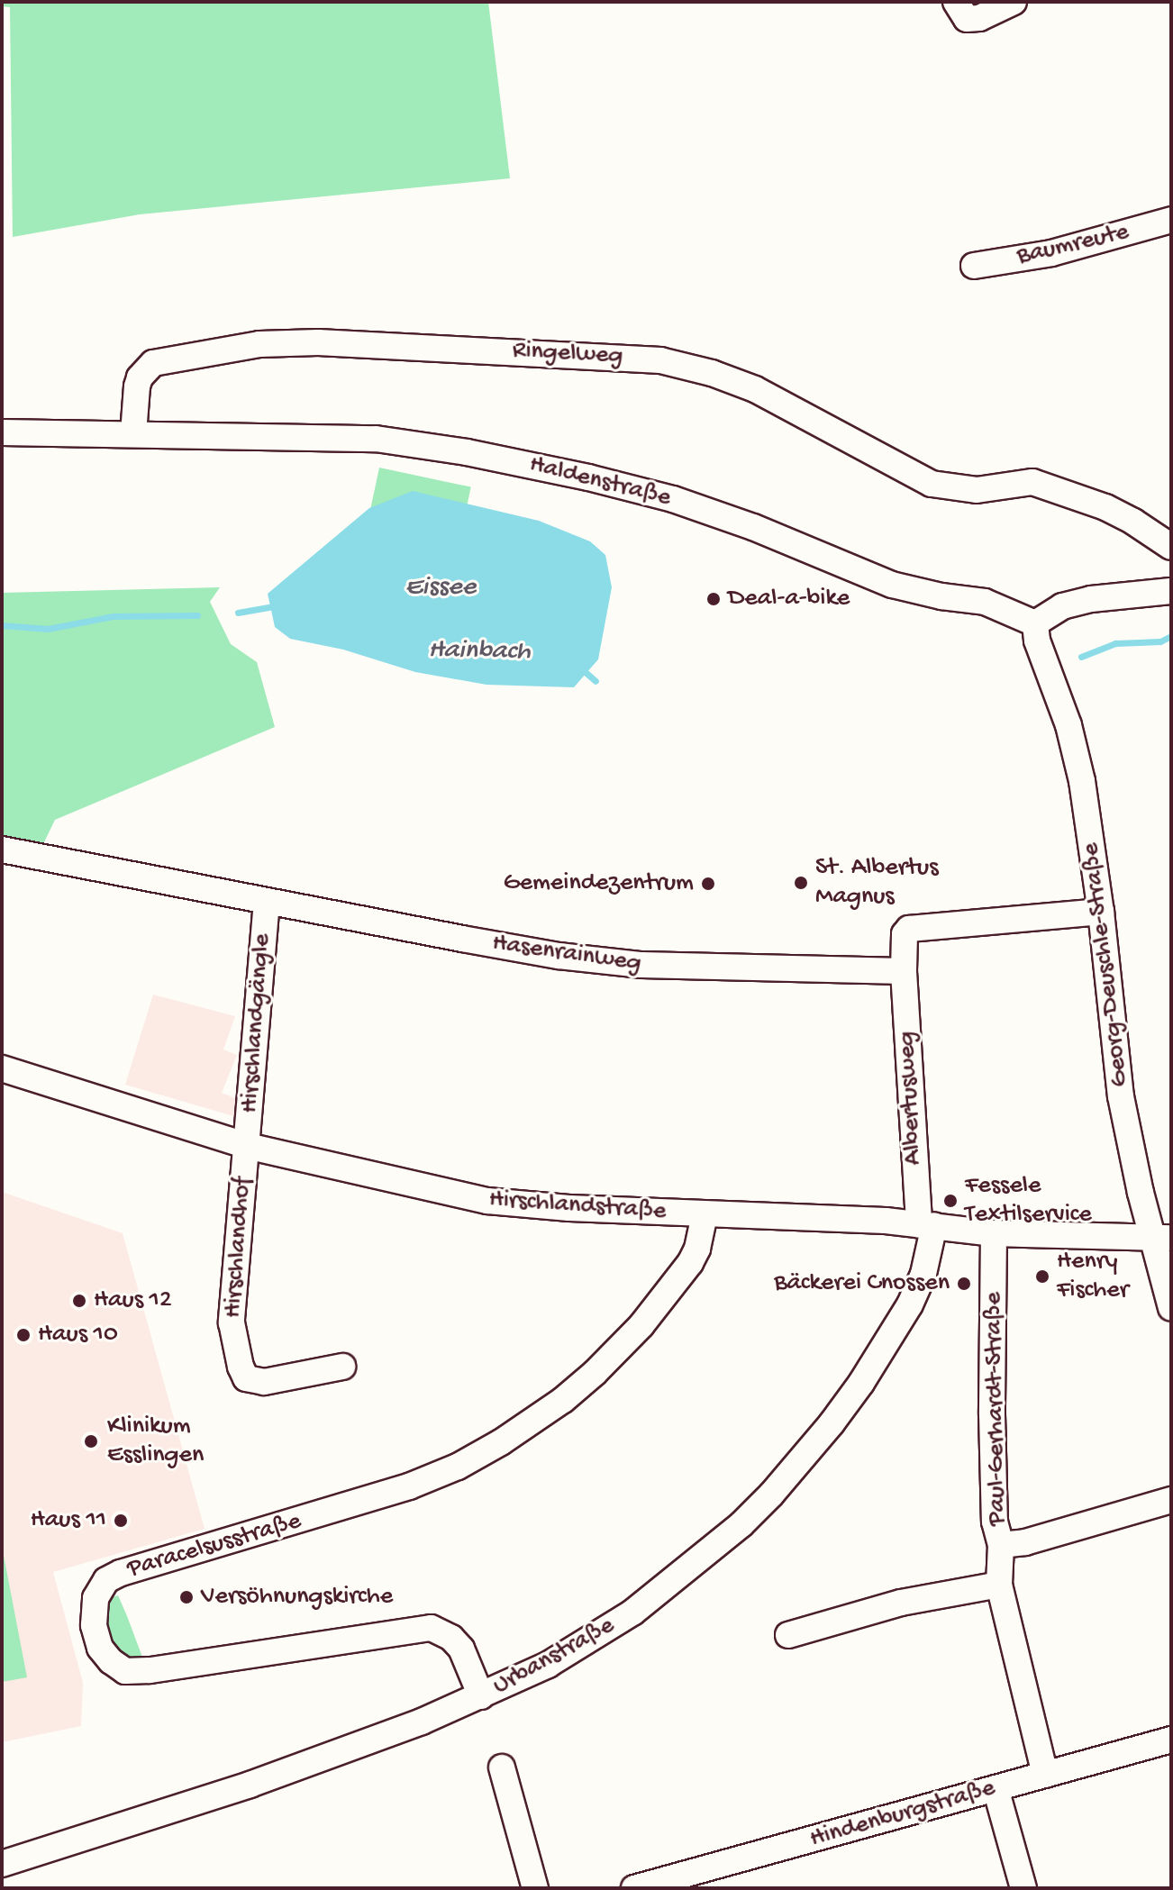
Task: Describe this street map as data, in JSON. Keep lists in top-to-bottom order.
{
  "streets": {
    "street": [
      "Baumreute",
      "Ringelweg",
      "Haldenstraße",
      "Hasenrainweg",
      "Georg-Deuschle-Straße",
      "Hirschlandgängle",
      "Albertusweg",
      "Hirschlandstraße",
      "Hirschlandhof",
      "Paul-Gerhardt-Straße",
      "Paracelsusstraße",
      "Urbanstraße",
      "Hindenburgstraße"
    ]
  },
  "crossings": [
    ["Ringelweg", "Haldenstraße"],
    ["Haldenstraße", "Georg-Deuschle-Straße"],
    ["Hasenrainweg", "Hirschlandgängle"],
    ["Hasenrainweg", "Albertusweg"],
    ["Georg-Deuschle-Straße", "Hirschlandstraße"],
    ["Hirschlandgängle", "Hirschlandstraße"],
    ["Hirschlandgängle", "Hirschlandhof"],
    ["Albertusweg", "Hirschlandstraße"],
    ["Albertusweg", "Urbanstraße"],
    ["Hirschlandstraße", "Hirschlandhof"],
    ["Hirschlandstraße", "Paul-Gerhardt-Straße"],
    ["Hirschlandstraße", "Paracelsusstraße"],
    ["Hirschlandstraße", "Urbanstraße"],
    ["Paul-Gerhardt-Straße", "Hindenburgstraße"],
    ["Paracelsusstraße", "Urbanstraße"]
  ],
  "water": ["Eissee", "Hainbach"],
  "places": [
    "Deal-a-bike",
    "St. Albertus Magnus",
    "Gemeindezentrum",
    "Fessele Textilservice",
    "Henry Fischer",
    "Bäckerei Cnossen",
    "Haus 12",
    "Haus 10",
    "Klinikum Esslingen",
    "Haus 11",
    "Versöhnungskirche"
  ]
}
